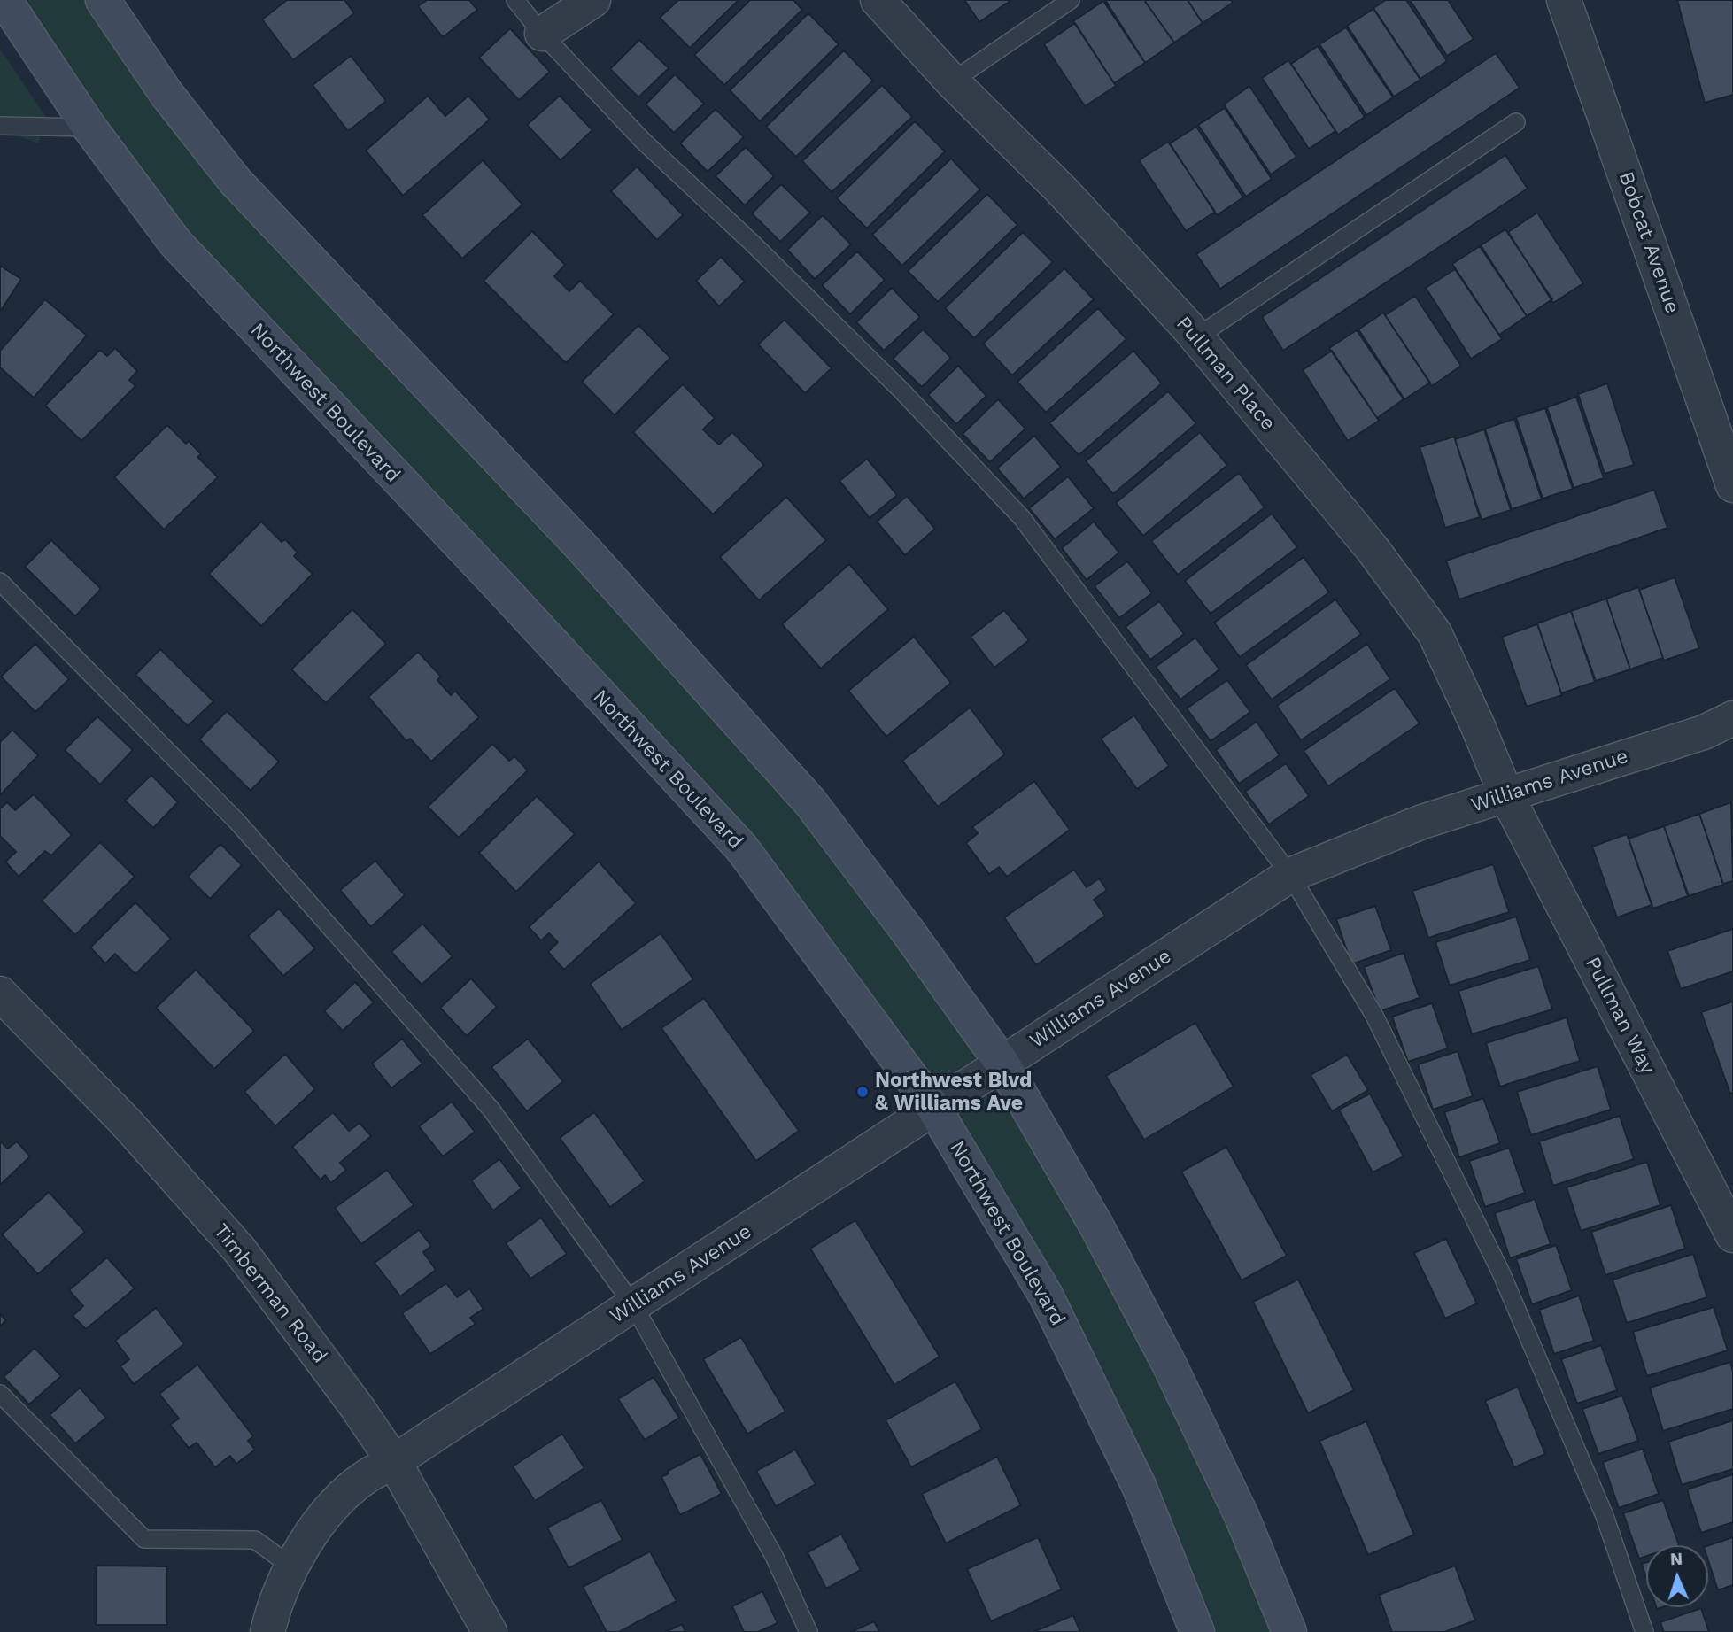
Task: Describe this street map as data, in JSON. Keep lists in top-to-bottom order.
{
  "streets": {
    "main road": ["Northwest Boulevard"],
    "street": [
      "Bobcat Avenue",
      "Pullman Place",
      "Williams Avenue",
      "Pullman Way",
      "Timberman Road"
    ]
  },
  "crossings": [
    ["Pullman Place", "Williams Avenue"],
    ["Pullman Place", "Pullman Way"],
    ["Northwest Boulevard", "Williams Avenue"],
    ["Williams Avenue", "Pullman Way"],
    ["Williams Avenue", "Timberman Road"]
  ],
  "places": ["Northwest Blvd & Williams Ave"],
  "north": "top"
}
